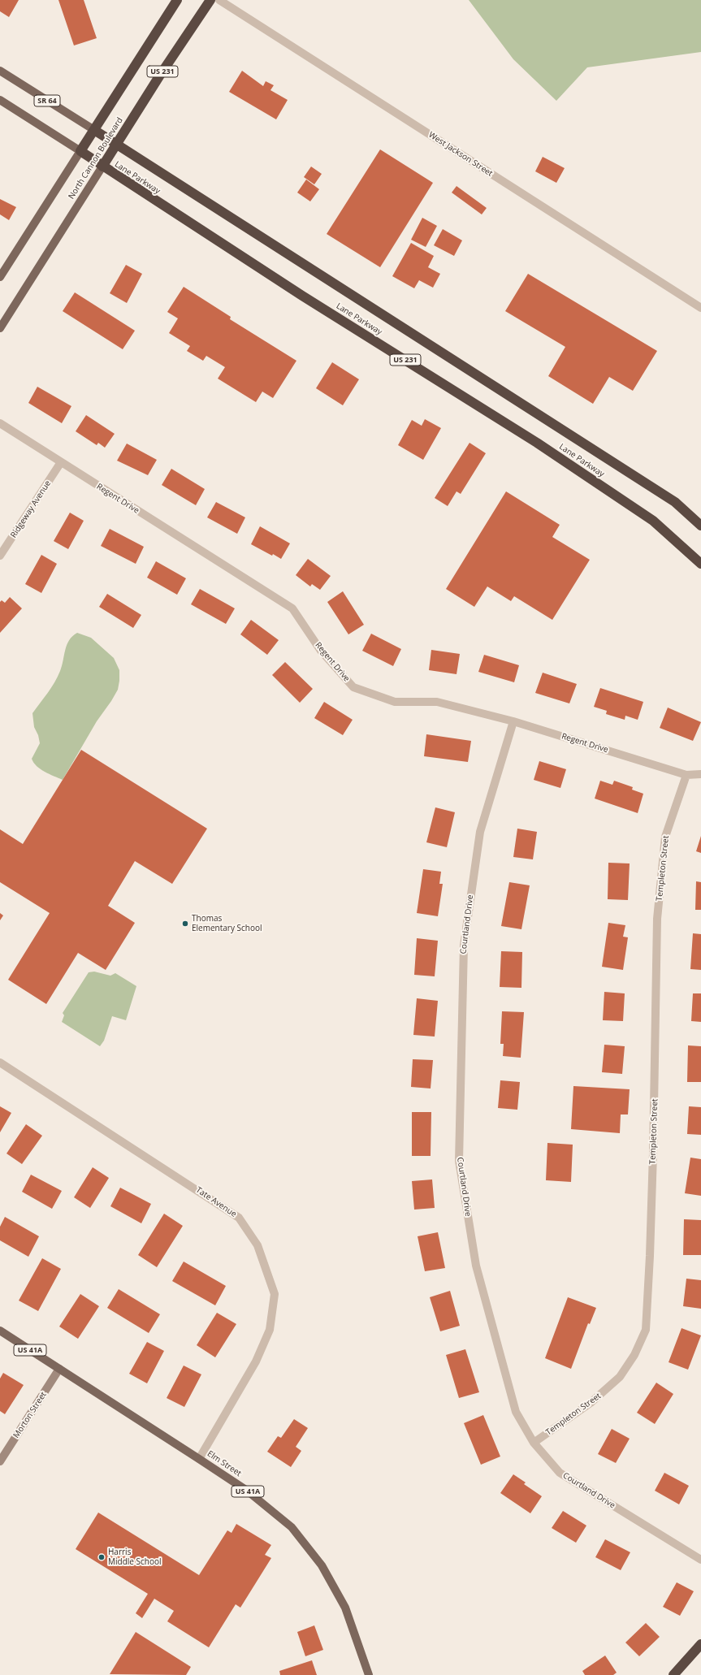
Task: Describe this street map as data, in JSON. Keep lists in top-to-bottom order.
{
  "streets": {
    "highway": ["US 231", "North Cannon Boulevard", "Lane Parkway"],
    "main road": ["SR 64", "US 41A", "Elm Street"],
    "street": [
      "West Jackson Street",
      "Regent Drive",
      "Ridgeway Avenue",
      "Templeton Street",
      "Courtland Drive",
      "Tate Avenue",
      "Morton Street"
    ]
  },
  "crossings": [
    ["North Cannon Boulevard", "Lane Parkway"],
    ["Regent Drive", "Ridgeway Avenue"],
    ["Regent Drive", "Templeton Street"],
    ["Regent Drive", "Courtland Drive"],
    ["Templeton Street", "Courtland Drive"],
    ["Tate Avenue", "Elm Street"],
    ["Morton Street", "Elm Street"]
  ],
  "places": ["Thomas Elementary School", "Harris Middle School"]
}
